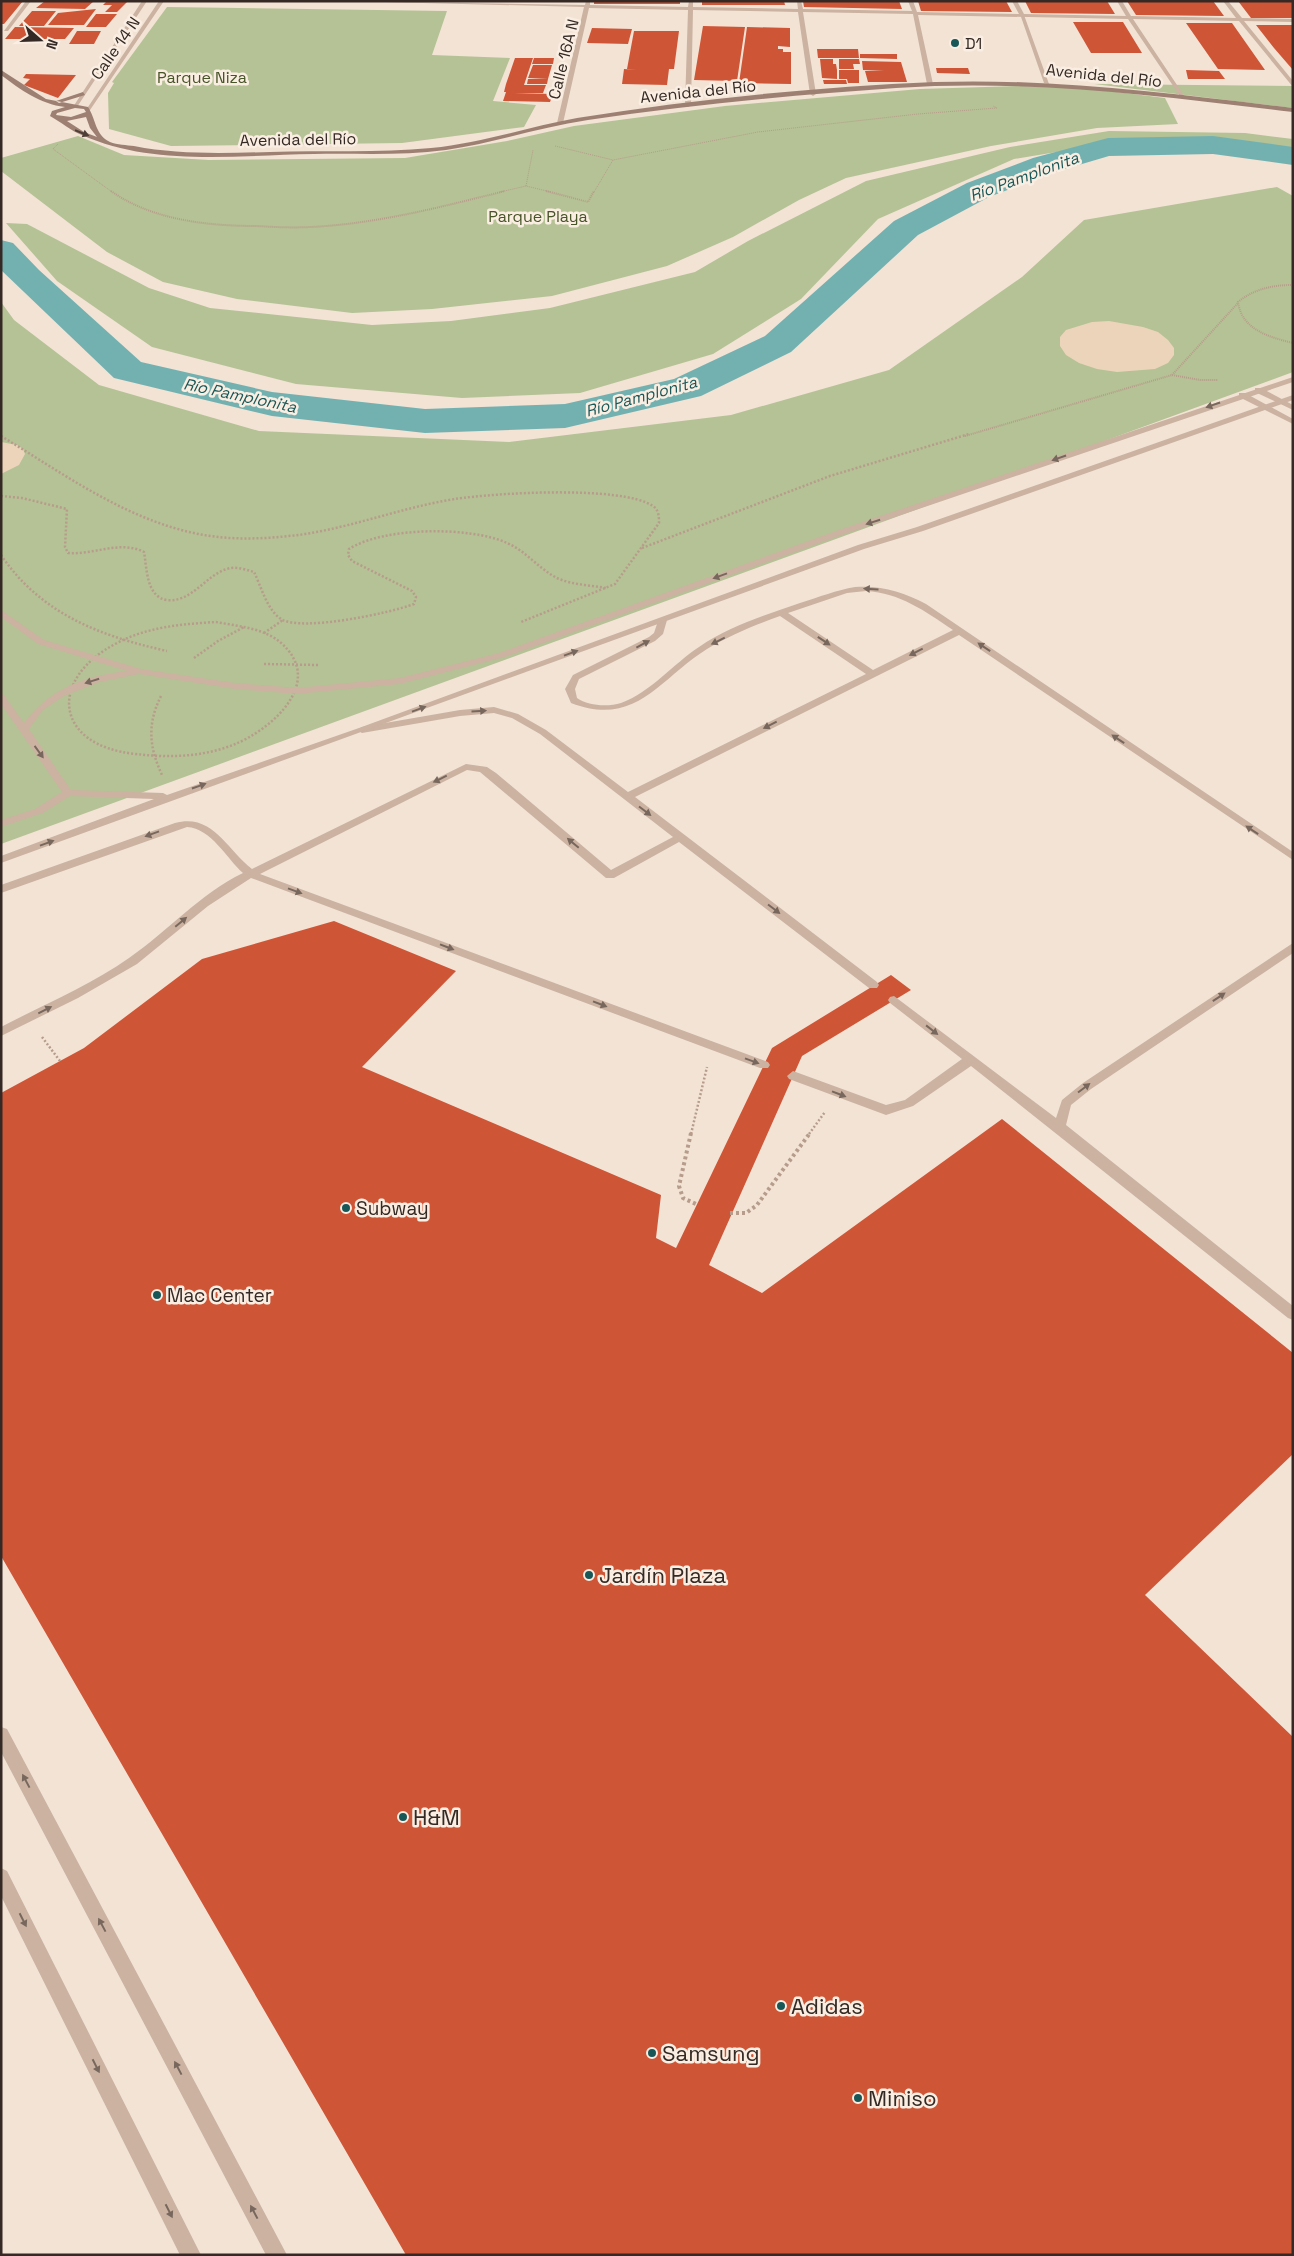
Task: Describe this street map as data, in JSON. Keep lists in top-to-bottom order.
{
  "streets": {
    "main road": ["Avenida del Río"],
    "street": ["Calle 14 N", "Calle 16A N"]
  },
  "crossings": [
    ["Calle 14 N", "Avenida del Río"],
    ["Calle 16A N", "Avenida del Río"]
  ],
  "water": ["Río Pamplonita"],
  "parks": ["Parque Niza", "Parque Playa"],
  "places": [
    "D1",
    "Subway",
    "Mac Center",
    "Jardín Plaza",
    "H&M",
    "Adidas",
    "Samsung",
    "Miniso"
  ],
  "north": "right"
}
